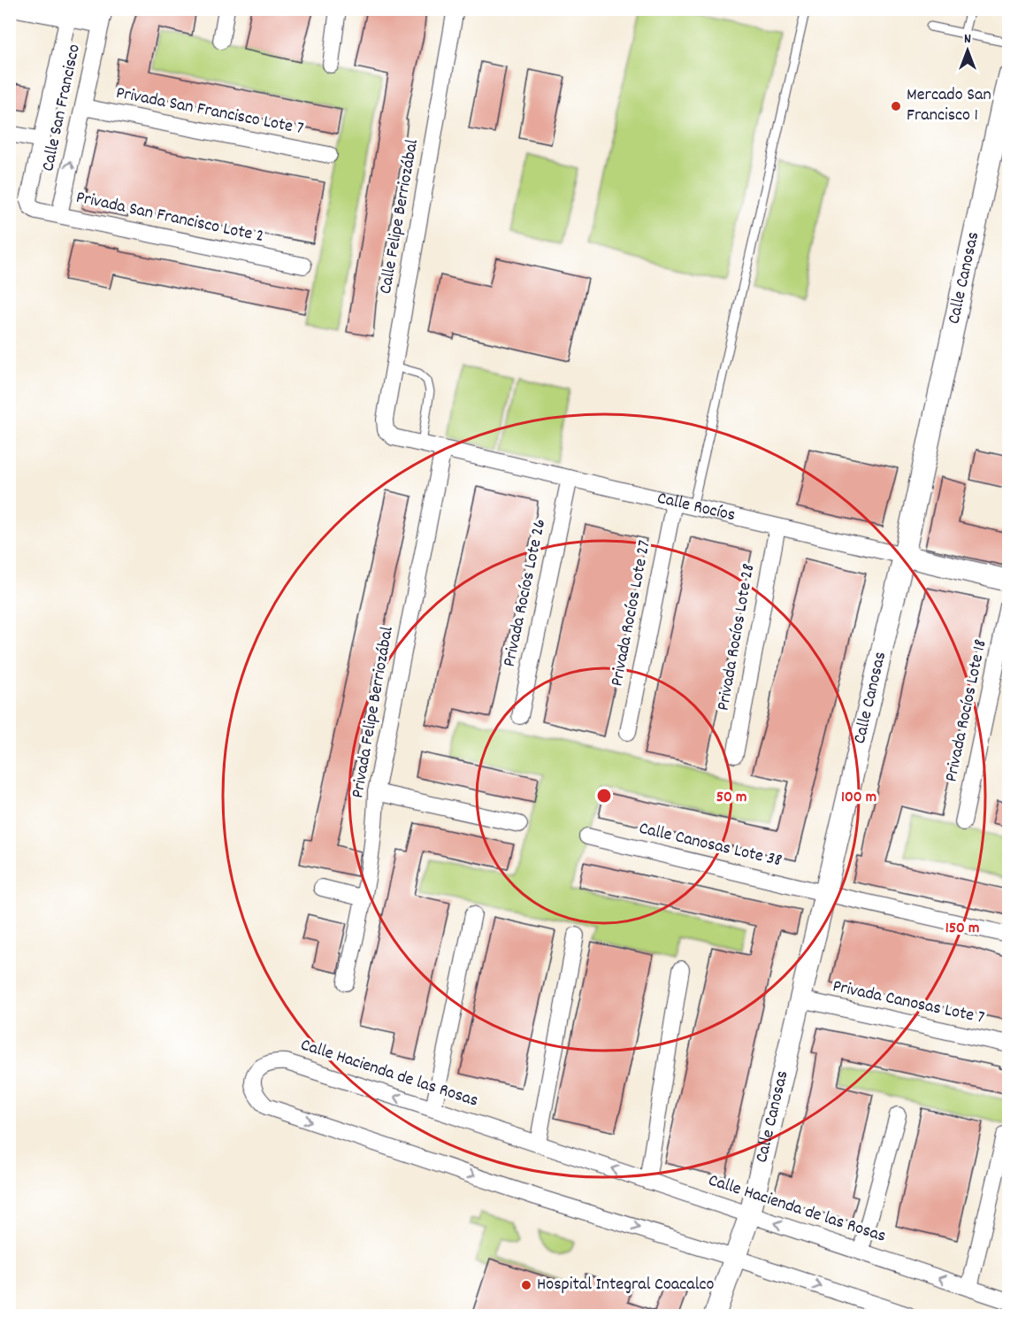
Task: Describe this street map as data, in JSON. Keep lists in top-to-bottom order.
{
  "streets": {
    "street": [
      "Calle San Francisco",
      "Privada San Francisco Lote 7",
      "Calle Felipe Berriozábal",
      "Privada San Francisco Lote 2",
      "Calle Canosas",
      "Calle Rocíos",
      "Privada Rocíos Lote 26",
      "Privada Rocíos Lote 27",
      "Privada Rocíos Lote 28",
      "Privada Rocíos Lote 18",
      "Privada Felipe Berriozábal",
      "Calle Canosas Lote 38",
      "Privada Canosas Lote 7",
      "Calle Hacienda de las Rosas"
    ]
  },
  "crossings": [
    ["Calle San Francisco", "Privada San Francisco Lote 7"],
    ["Calle San Francisco", "Privada San Francisco Lote 2"],
    ["Calle Felipe Berriozábal", "Calle Rocíos"],
    ["Calle Canosas", "Calle Rocíos"],
    ["Calle Canosas", "Calle Canosas Lote 38"],
    ["Calle Canosas", "Privada Canosas Lote 7"],
    ["Calle Canosas", "Calle Hacienda de las Rosas"],
    ["Calle Rocíos", "Privada Rocíos Lote 26"],
    ["Calle Rocíos", "Privada Rocíos Lote 27"],
    ["Calle Rocíos", "Privada Rocíos Lote 28"],
    ["Calle Rocíos", "Privada Felipe Berriozábal"]
  ],
  "places": ["Mercado San Francisco 1", "Hospital Integral Coacalco"],
  "north": "top",
  "rings": ["50 m", "100 m", "150 m"]
}
